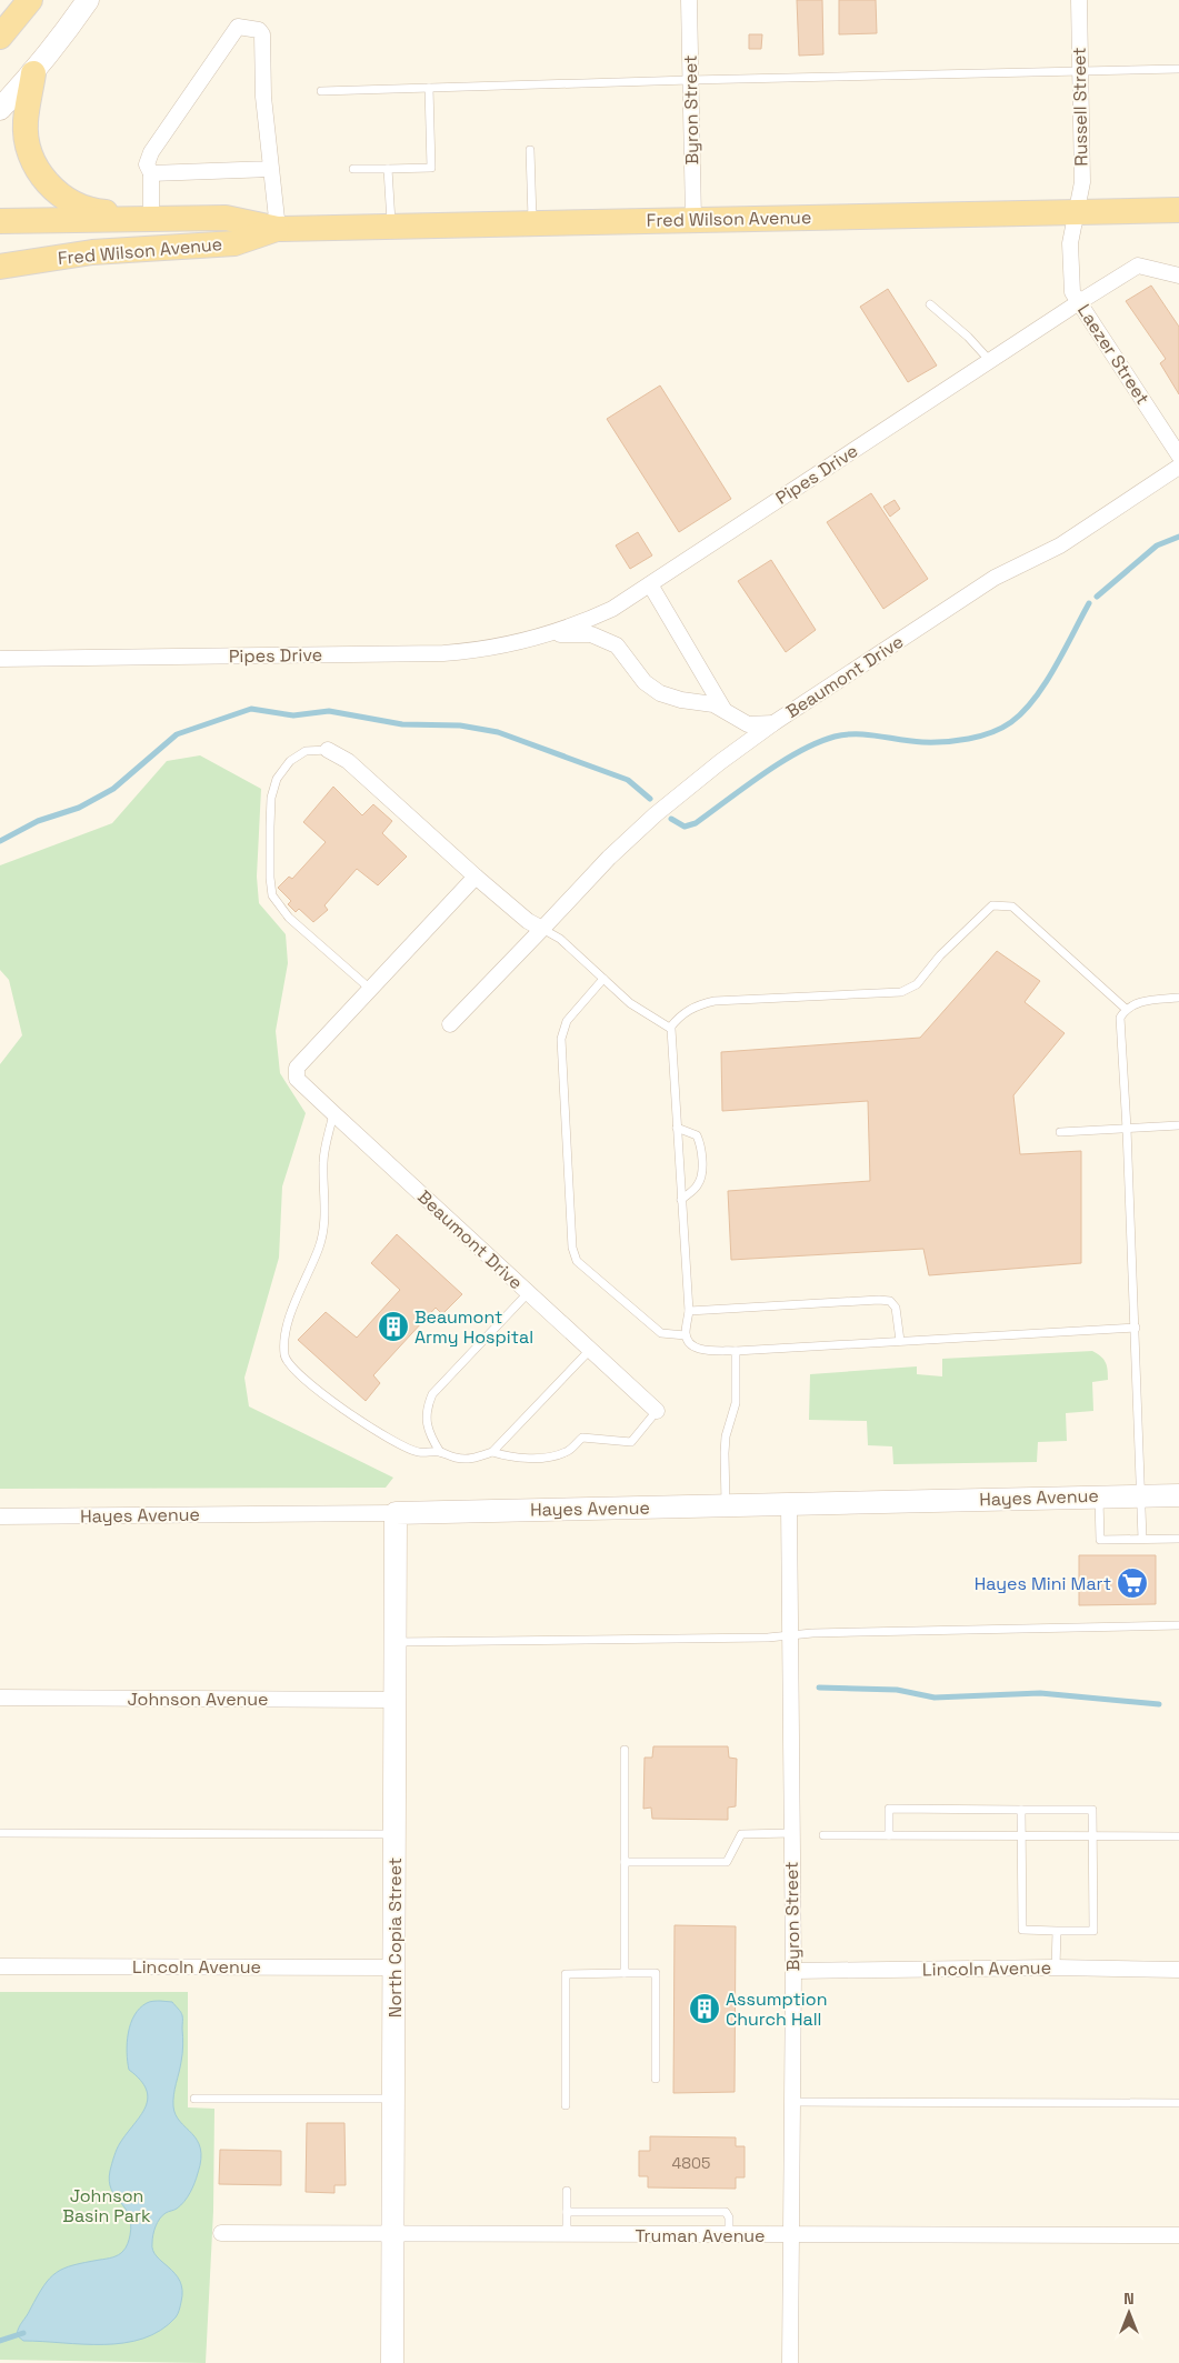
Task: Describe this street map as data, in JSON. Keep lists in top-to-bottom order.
{
  "streets": {
    "main road": ["Fred Wilson Avenue"],
    "street": [
      "Russell Street",
      "Byron Street",
      "Laezer Street",
      "Pipes Drive",
      "Beaumont Drive",
      "Hayes Avenue",
      "Johnson Avenue",
      "North Copia Street",
      "Lincoln Avenue",
      "Truman Avenue"
    ]
  },
  "crossings": [
    ["Russell Street", "Fred Wilson Avenue"],
    ["Russell Street", "Laezer Street"],
    ["Byron Street", "Fred Wilson Avenue"],
    ["Byron Street", "Hayes Avenue"],
    ["Byron Street", "Lincoln Avenue"],
    ["Byron Street", "Truman Avenue"],
    ["Fred Wilson Avenue", "Laezer Street"],
    ["Laezer Street", "Pipes Drive"],
    ["Pipes Drive", "Beaumont Drive"],
    ["Hayes Avenue", "North Copia Street"],
    ["Johnson Avenue", "North Copia Street"],
    ["North Copia Street", "Lincoln Avenue"],
    ["North Copia Street", "Truman Avenue"]
  ],
  "parks": ["Johnson Basin Park"],
  "places": {
    "building": ["Beaumont Army Hospital", "Assumption Church Hall"],
    "supermarket": ["Hayes Mini Mart"]
  },
  "house_numbers": ["4805"],
  "north": "top"
}
